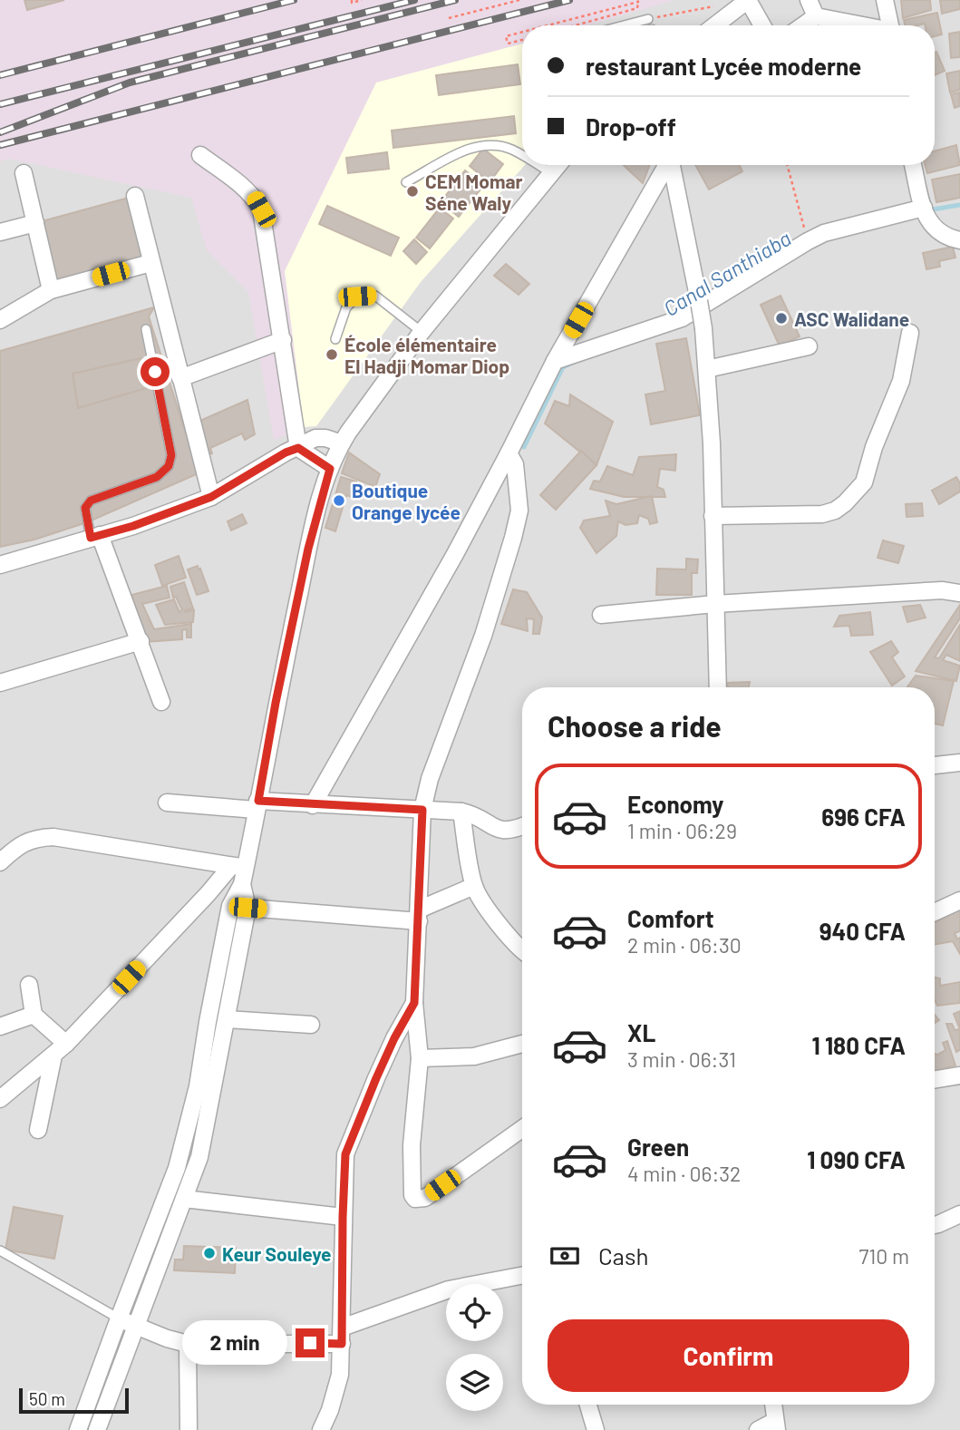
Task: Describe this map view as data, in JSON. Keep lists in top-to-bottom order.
{
  "water": ["Canal Santhiaba"],
  "places": [
    "CEM Momar Séne Waly",
    "ASC Walidane",
    "École élémentaire El Hadji Momar Diop",
    "Boutique Orange lycée",
    "Keur Souleye"
  ],
  "scale_bar": "50 m",
  "page": {
    "banner": ["restaurant Lycée moderne", "Drop-off"],
    "heading": "Choose a ride",
    "list": [
      {
        "name": "Economy",
        "note": "1 min · 06:29",
        "value": "696 CFA"
      },
      {
        "name": "Comfort",
        "note": "2 min · 06:30",
        "value": "940 CFA"
      },
      {
        "name": "XL",
        "note": "3 min · 06:31",
        "value": "1 180 CFA"
      },
      {
        "name": "Green",
        "note": "4 min · 06:32",
        "value": "1 090 CFA"
      }
    ],
    "pay": ["Cash", "710 m"],
    "buttons": "Confirm",
    "bubble": "2 min",
    "scale": "50 m"
  }
}
